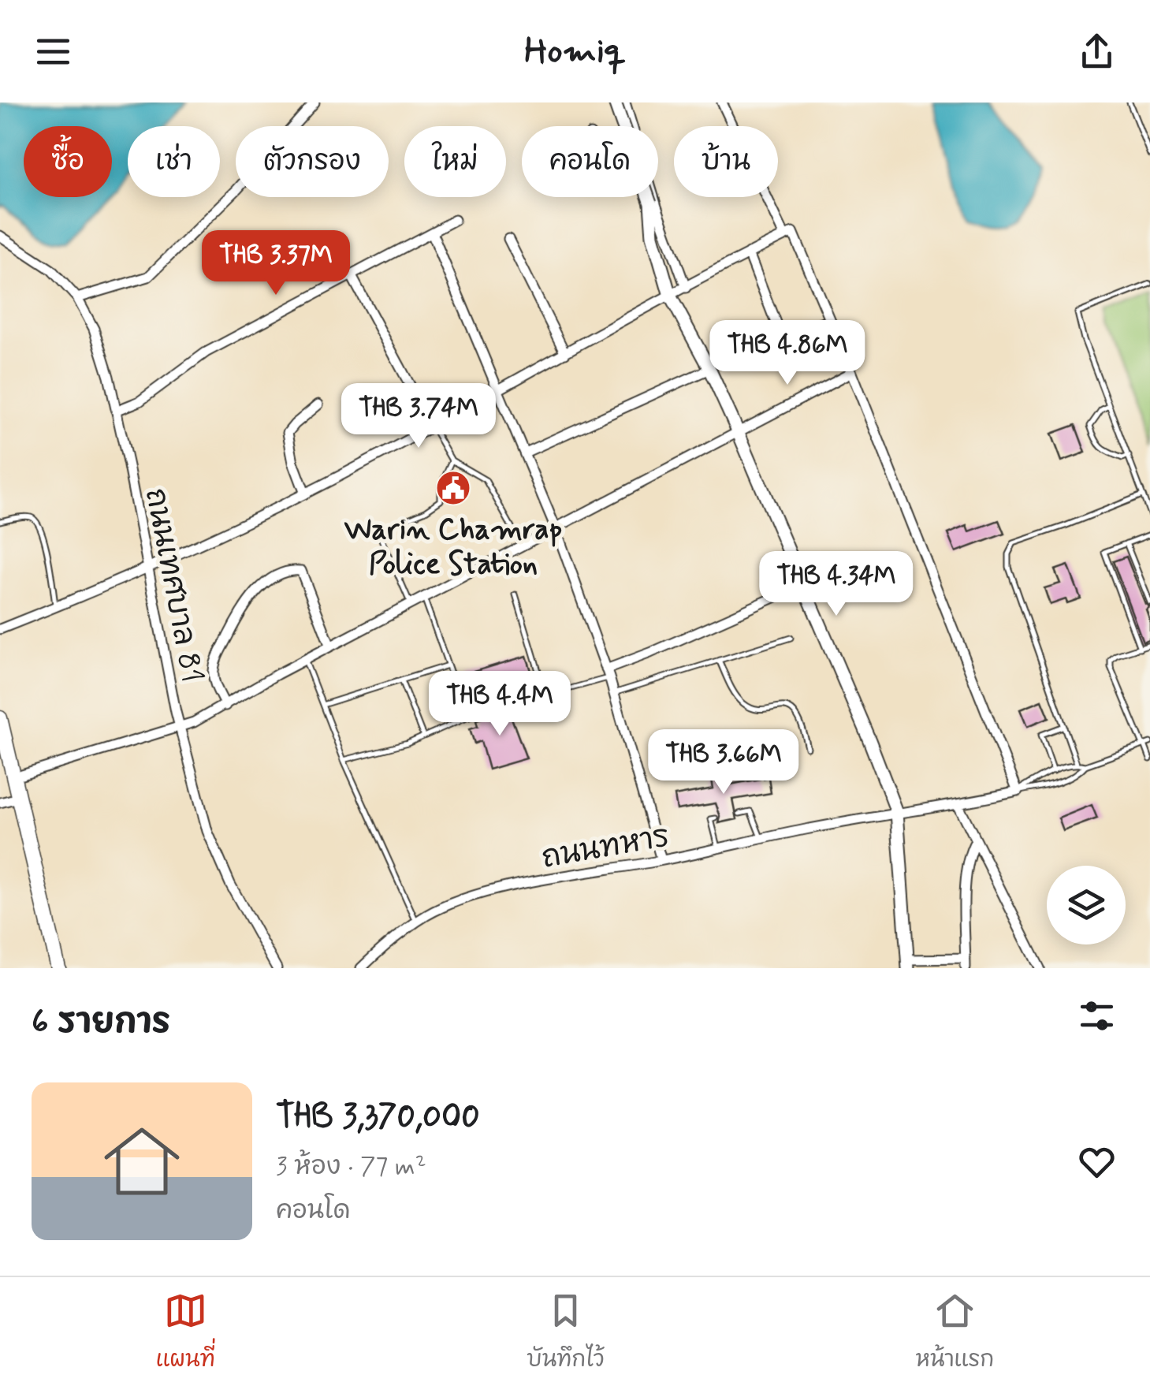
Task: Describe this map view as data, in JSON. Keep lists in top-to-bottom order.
{
  "streets": {
    "street": ["ถนนเทศบาล 81", "ถนนทหาร"]
  },
  "places": {
    "public building": ["Warin Chamrap Police Station"]
  },
  "page": {
    "header": "Homiq",
    "chip": [
      "ซื้อ",
      "เช่า",
      "ตัวกรอง",
      "ใหม่",
      "คอนโด",
      "บ้าน"
    ],
    "price": [
      "THB 3.37M",
      "THB 4.86M",
      "THB 3.74M",
      "THB 4.34M",
      "THB 4.4M",
      "THB 3.66M"
    ],
    "heading": "6 รายการ",
    "list": [
      {
        "name": "THB 3,370,000",
        "note": "3 ห้อง · 77 m² · คอนโด"
      }
    ],
    "tabs": ["แผนที่", "บันทึกไว้", "หน้าแรก"]
  }
}
